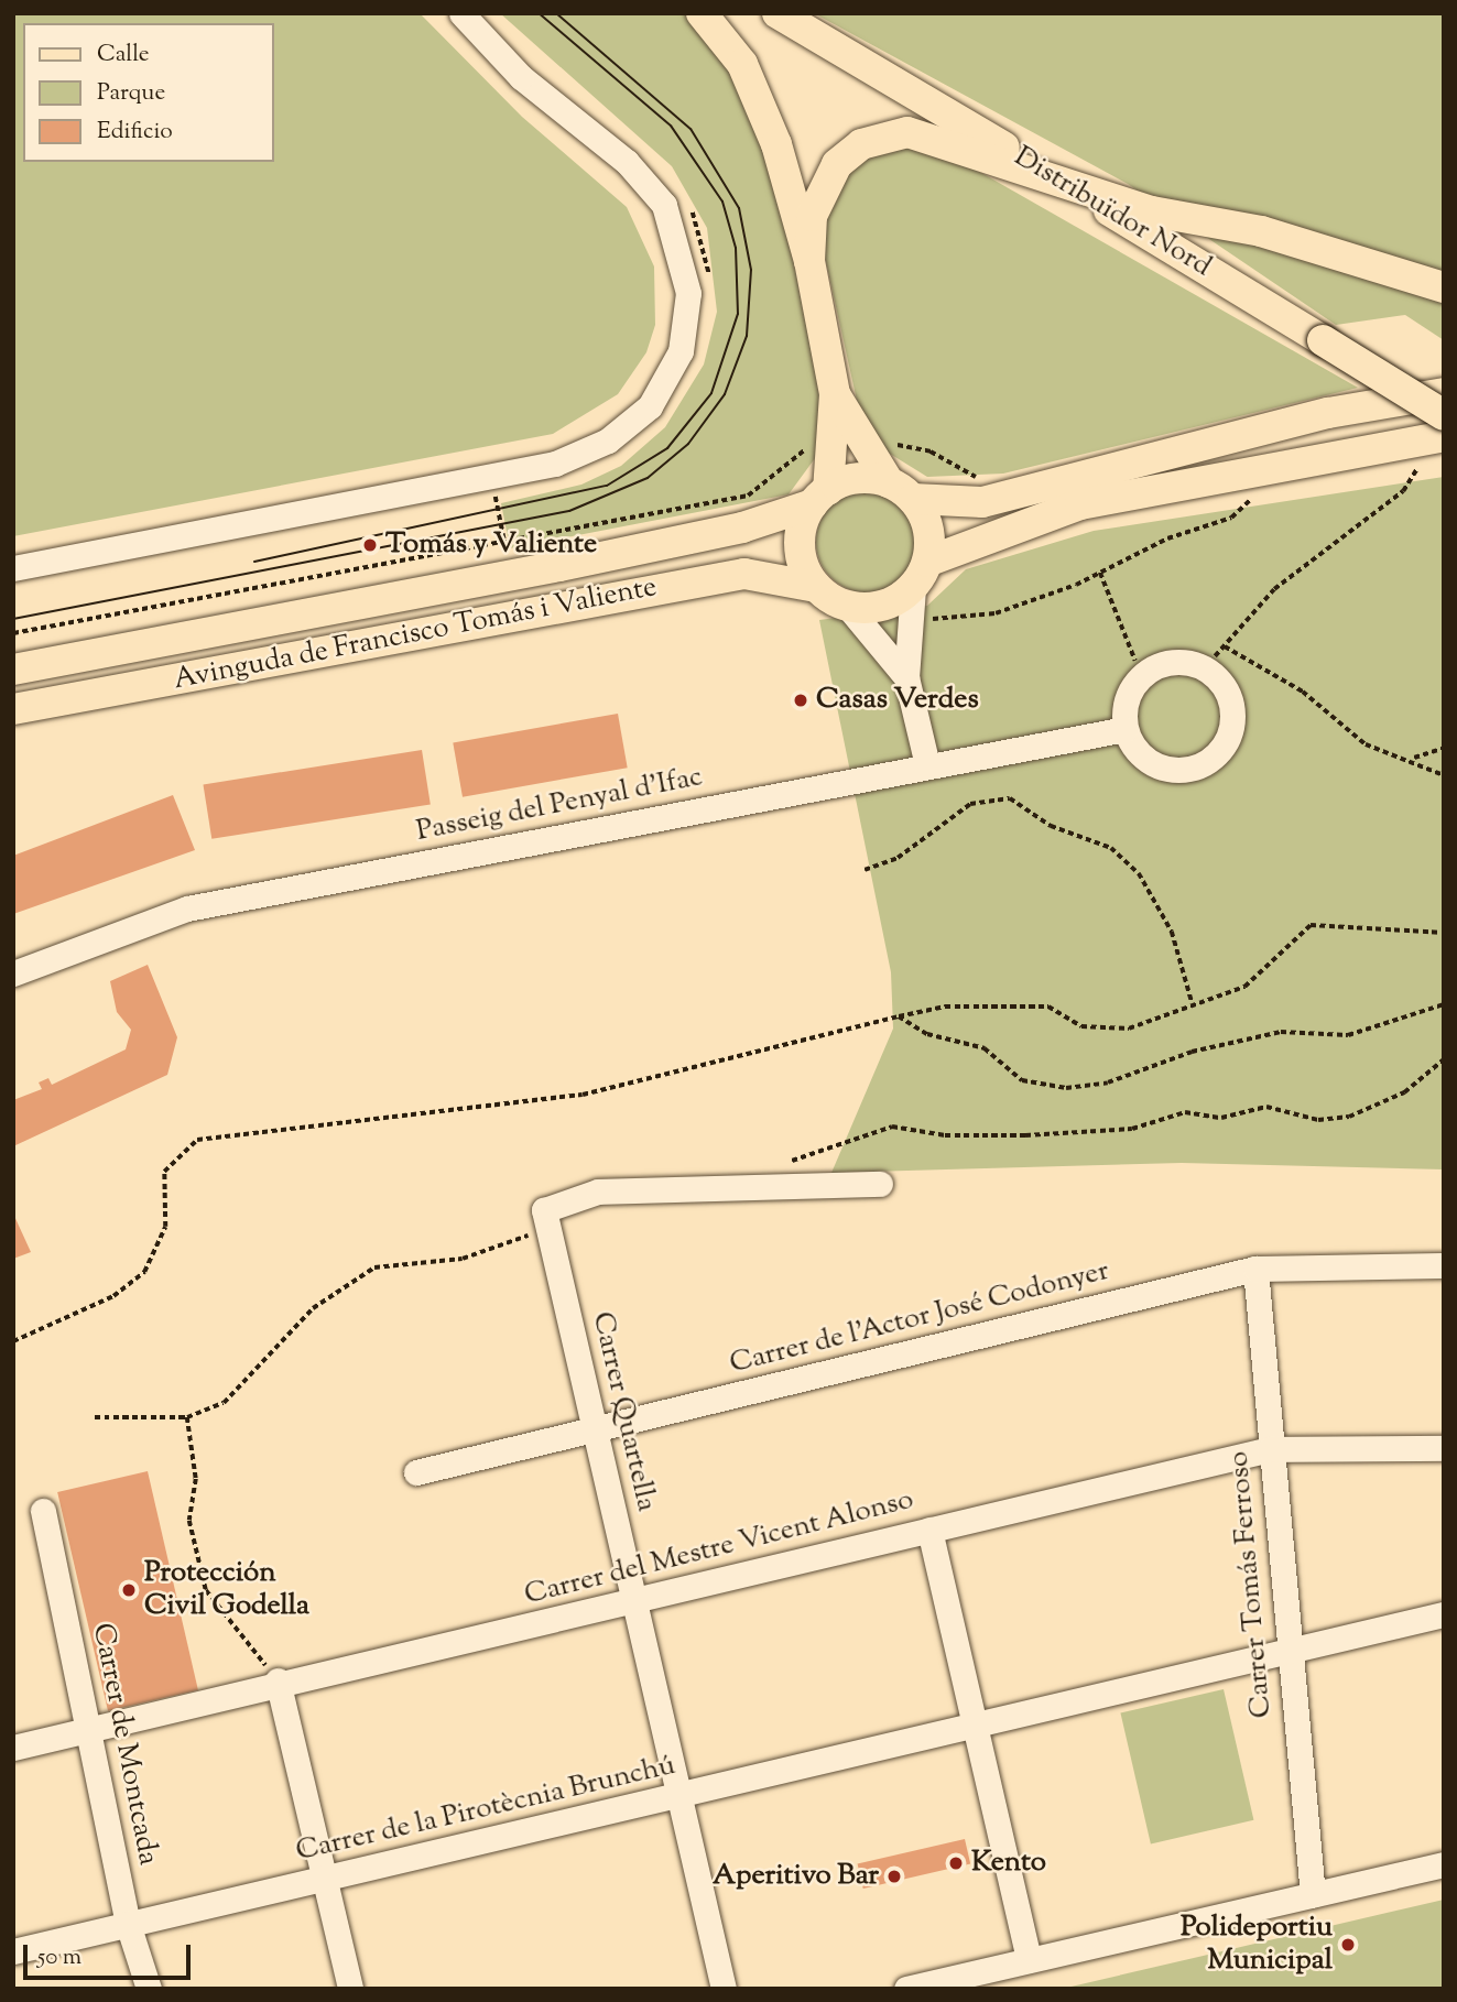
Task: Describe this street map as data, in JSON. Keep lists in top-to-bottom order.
{
  "streets": {
    "main road": ["Distribuïdor Nord", "Avinguda de Francisco Tomás i Valiente"],
    "street": [
      "Passeig del Penyal d'Ifac",
      "Carrer de l'Actor José Codonyer",
      "Carrer Quartella",
      "Carrer del Mestre Vicent Alonso",
      "Carrer Tomás Ferroso",
      "Carrer de Montcada",
      "Carrer de la Pirotècnia Brunchú"
    ]
  },
  "crossings": [
    ["Carrer de l'Actor José Codonyer", "Carrer Quartella"],
    ["Carrer de l'Actor José Codonyer", "Carrer Tomás Ferroso"],
    ["Carrer Quartella", "Carrer del Mestre Vicent Alonso"],
    ["Carrer Quartella", "Carrer de la Pirotècnia Brunchú"],
    ["Carrer del Mestre Vicent Alonso", "Carrer Tomás Ferroso"],
    ["Carrer del Mestre Vicent Alonso", "Carrer de Montcada"],
    ["Carrer Tomás Ferroso", "Carrer de la Pirotècnia Brunchú"],
    ["Carrer de Montcada", "Carrer de la Pirotècnia Brunchú"]
  ],
  "places": [
    "Tomás y Valiente",
    "Casas Verdes",
    "Protección Civil Godella",
    "Kento",
    "Aperitivo Bar",
    "Polideportiu Municipal"
  ],
  "legend": ["Calle", "Parque", "Edificio"],
  "scale_bar": "50 m"
}
